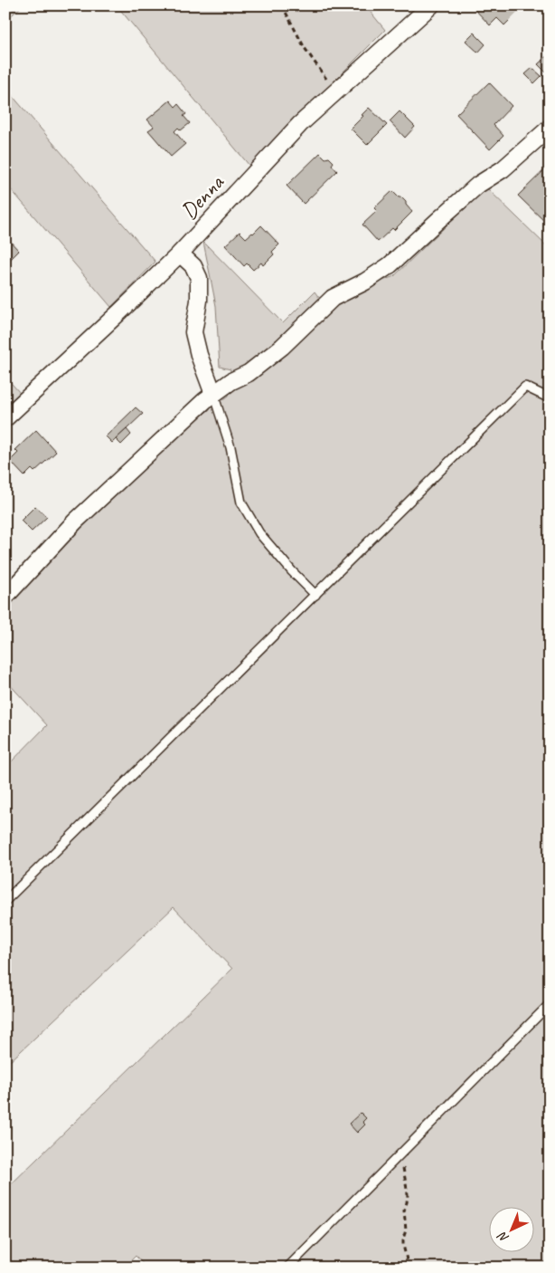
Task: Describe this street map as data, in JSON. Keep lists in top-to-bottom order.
{
  "streets": {
    "street": ["Denna"]
  },
  "north": "bottom left"
}
